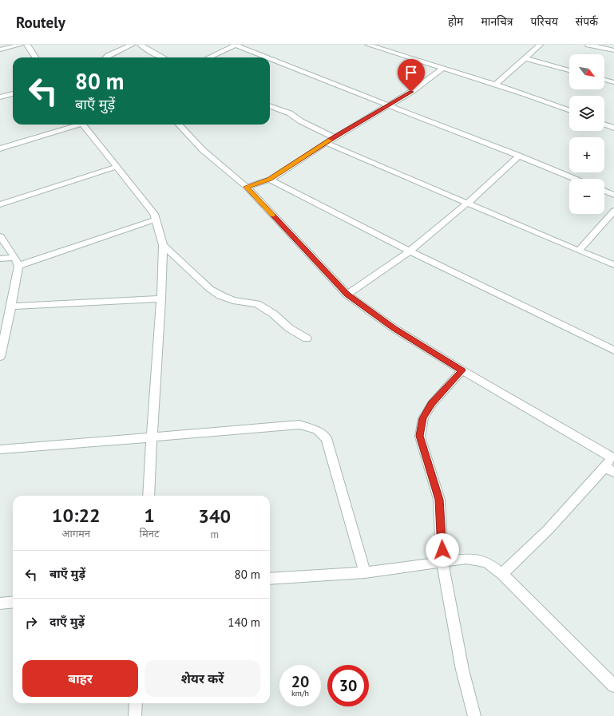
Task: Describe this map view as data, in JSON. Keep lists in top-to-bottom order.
{
  "north": "bottom right",
  "page": {
    "header": "Routely",
    "nav": [
      "होम",
      "मानचित्र",
      "परिचय",
      "संपर्क"
    ],
    "map_buttons": ["+", "−"],
    "turn": ["80 m", "बाएँ मुड़ें"],
    "eta": [
      "10:22",
      "आगमन",
      "1",
      "मिनट",
      "340",
      "m"
    ],
    "list": [
      {
        "name": "बाएँ मुड़ें",
        "value": "80 m"
      },
      {
        "name": "दाएँ मुड़ें",
        "value": "140 m"
      }
    ],
    "buttons": ["बाहर", "शेयर करें"],
    "speed": "20 km/h",
    "limit": "30"
  }
}
